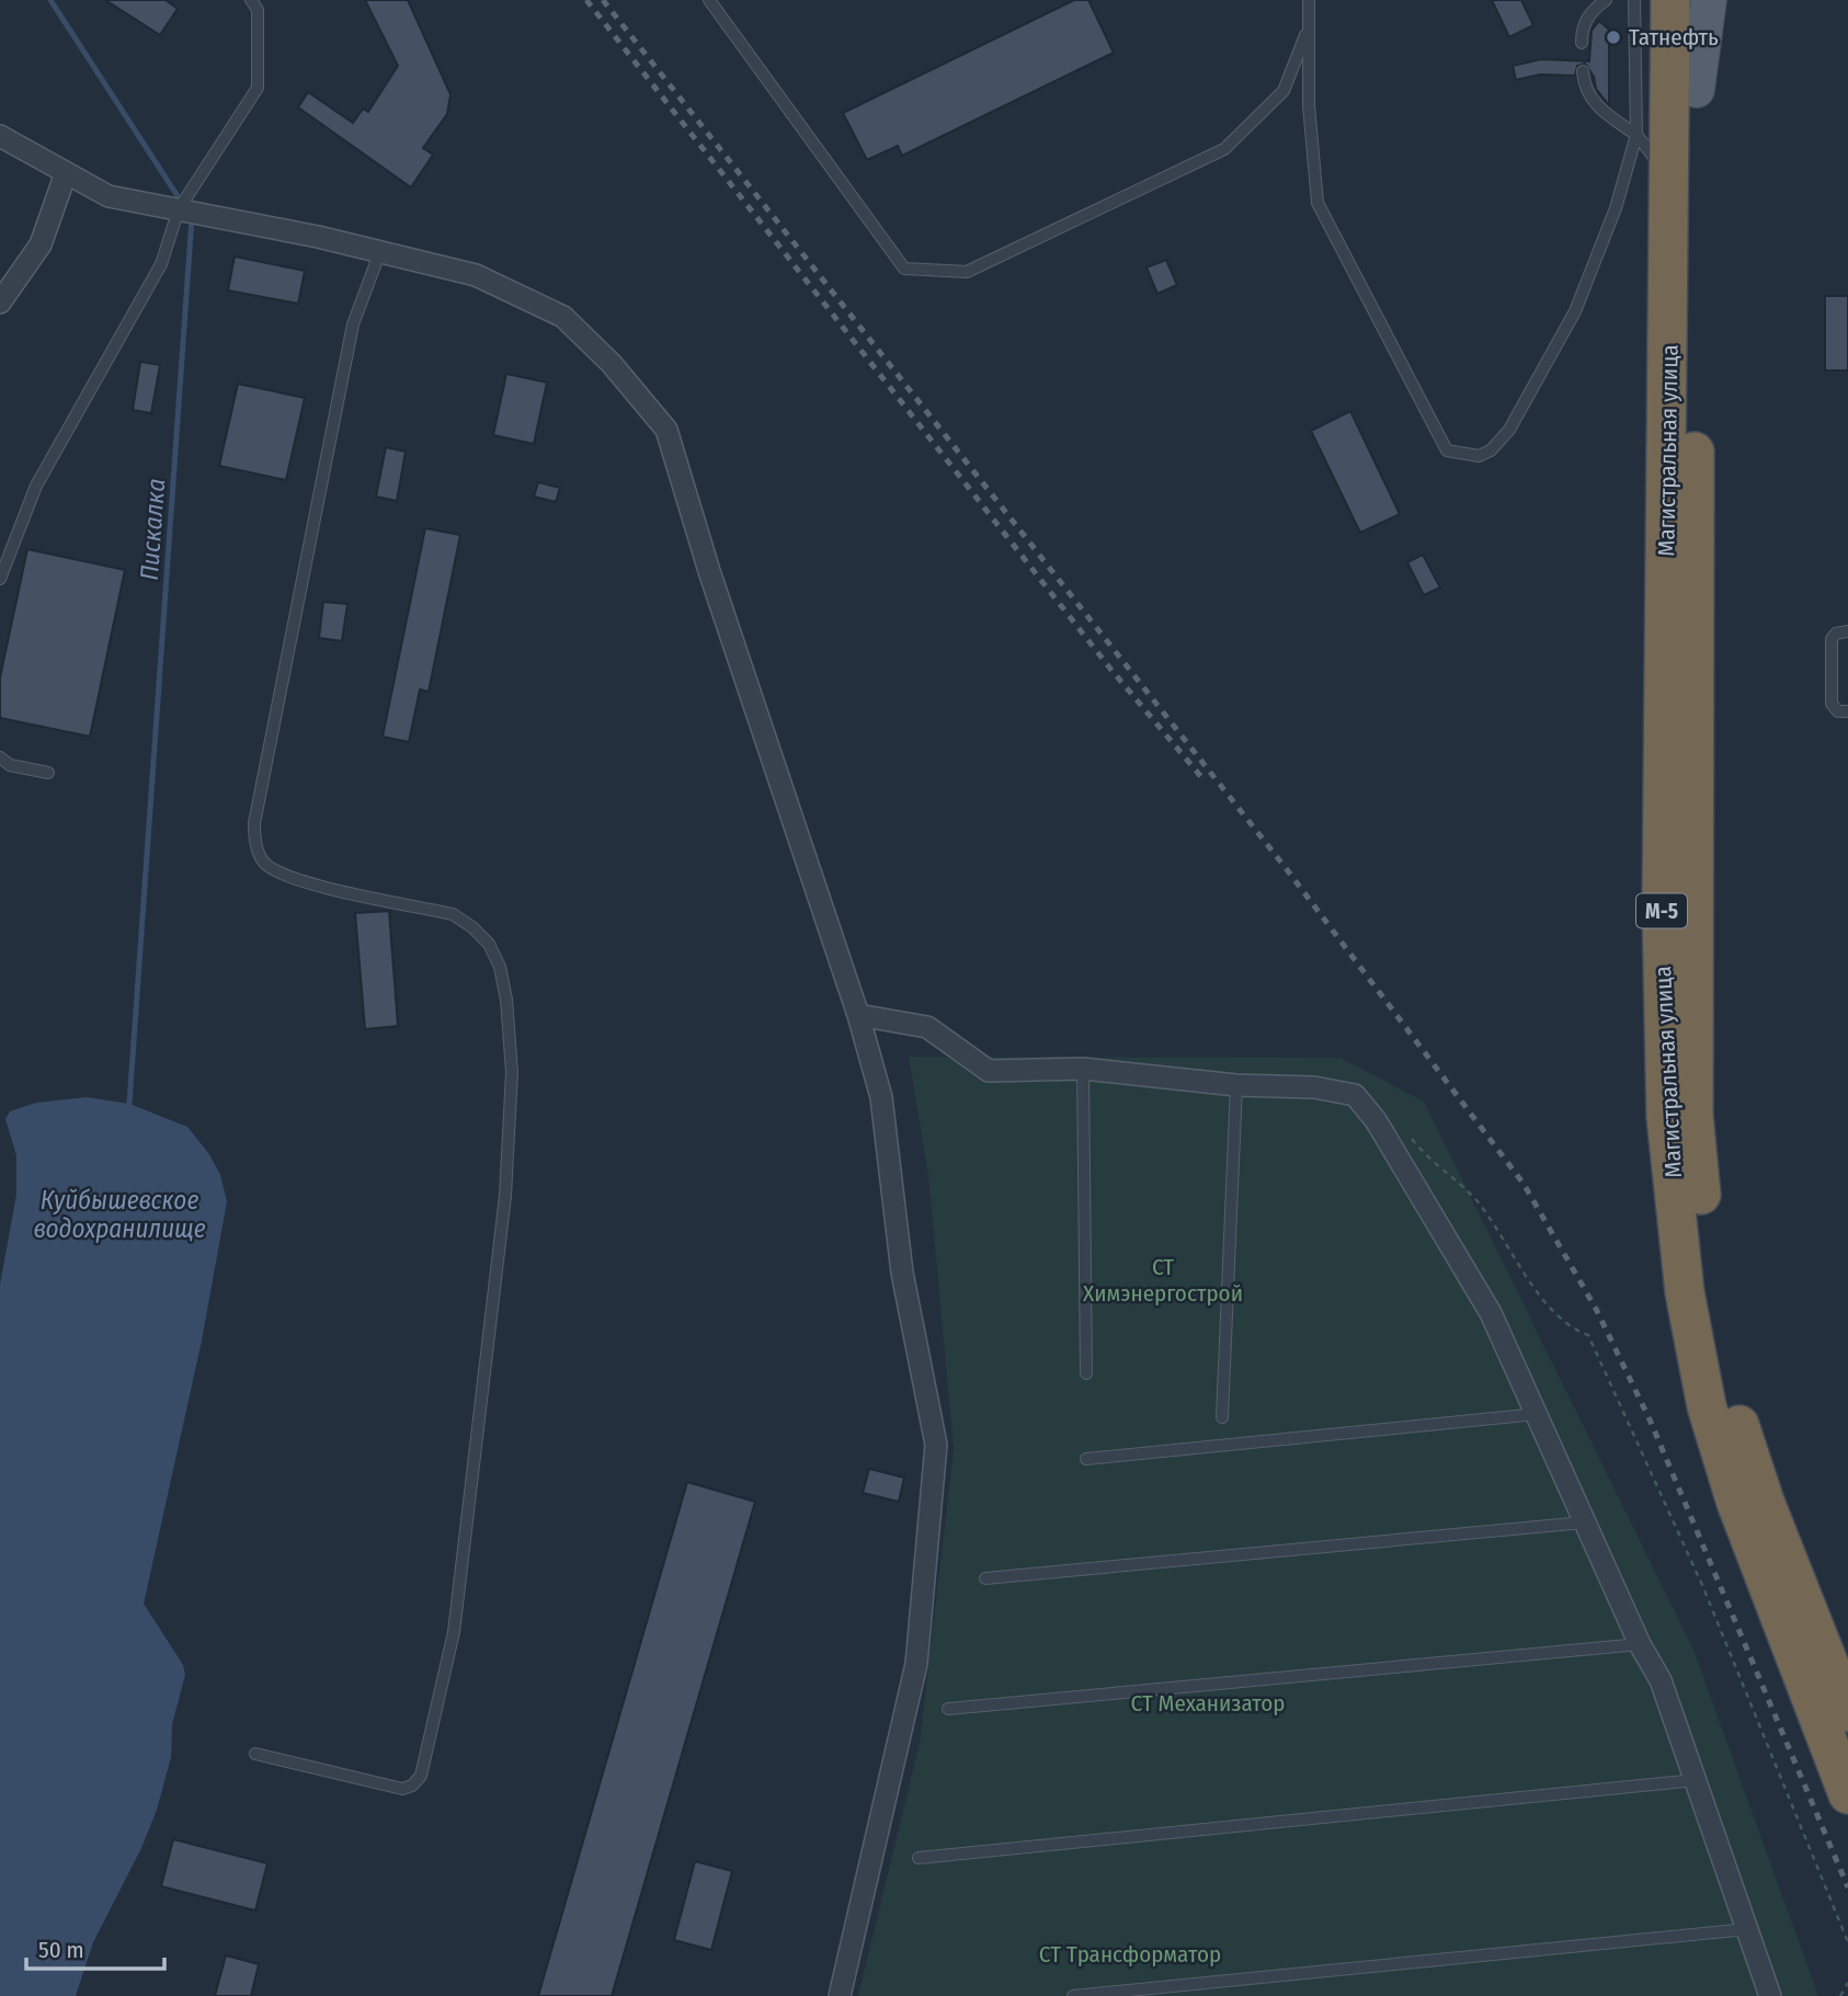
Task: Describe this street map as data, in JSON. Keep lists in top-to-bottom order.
{
  "streets": {
    "highway": ["Магистральная улица", "М-5"]
  },
  "crossings": [
    ["Магистральная улица", "М-5"]
  ],
  "water": ["Пискалка", "Куйбышевское водохранилище"],
  "parks": ["СТ Химэнергострой", "СТ Механизатор", "СТ Трансформатор"],
  "places": ["Татнефть"],
  "scale_bar": "50 m"
}
